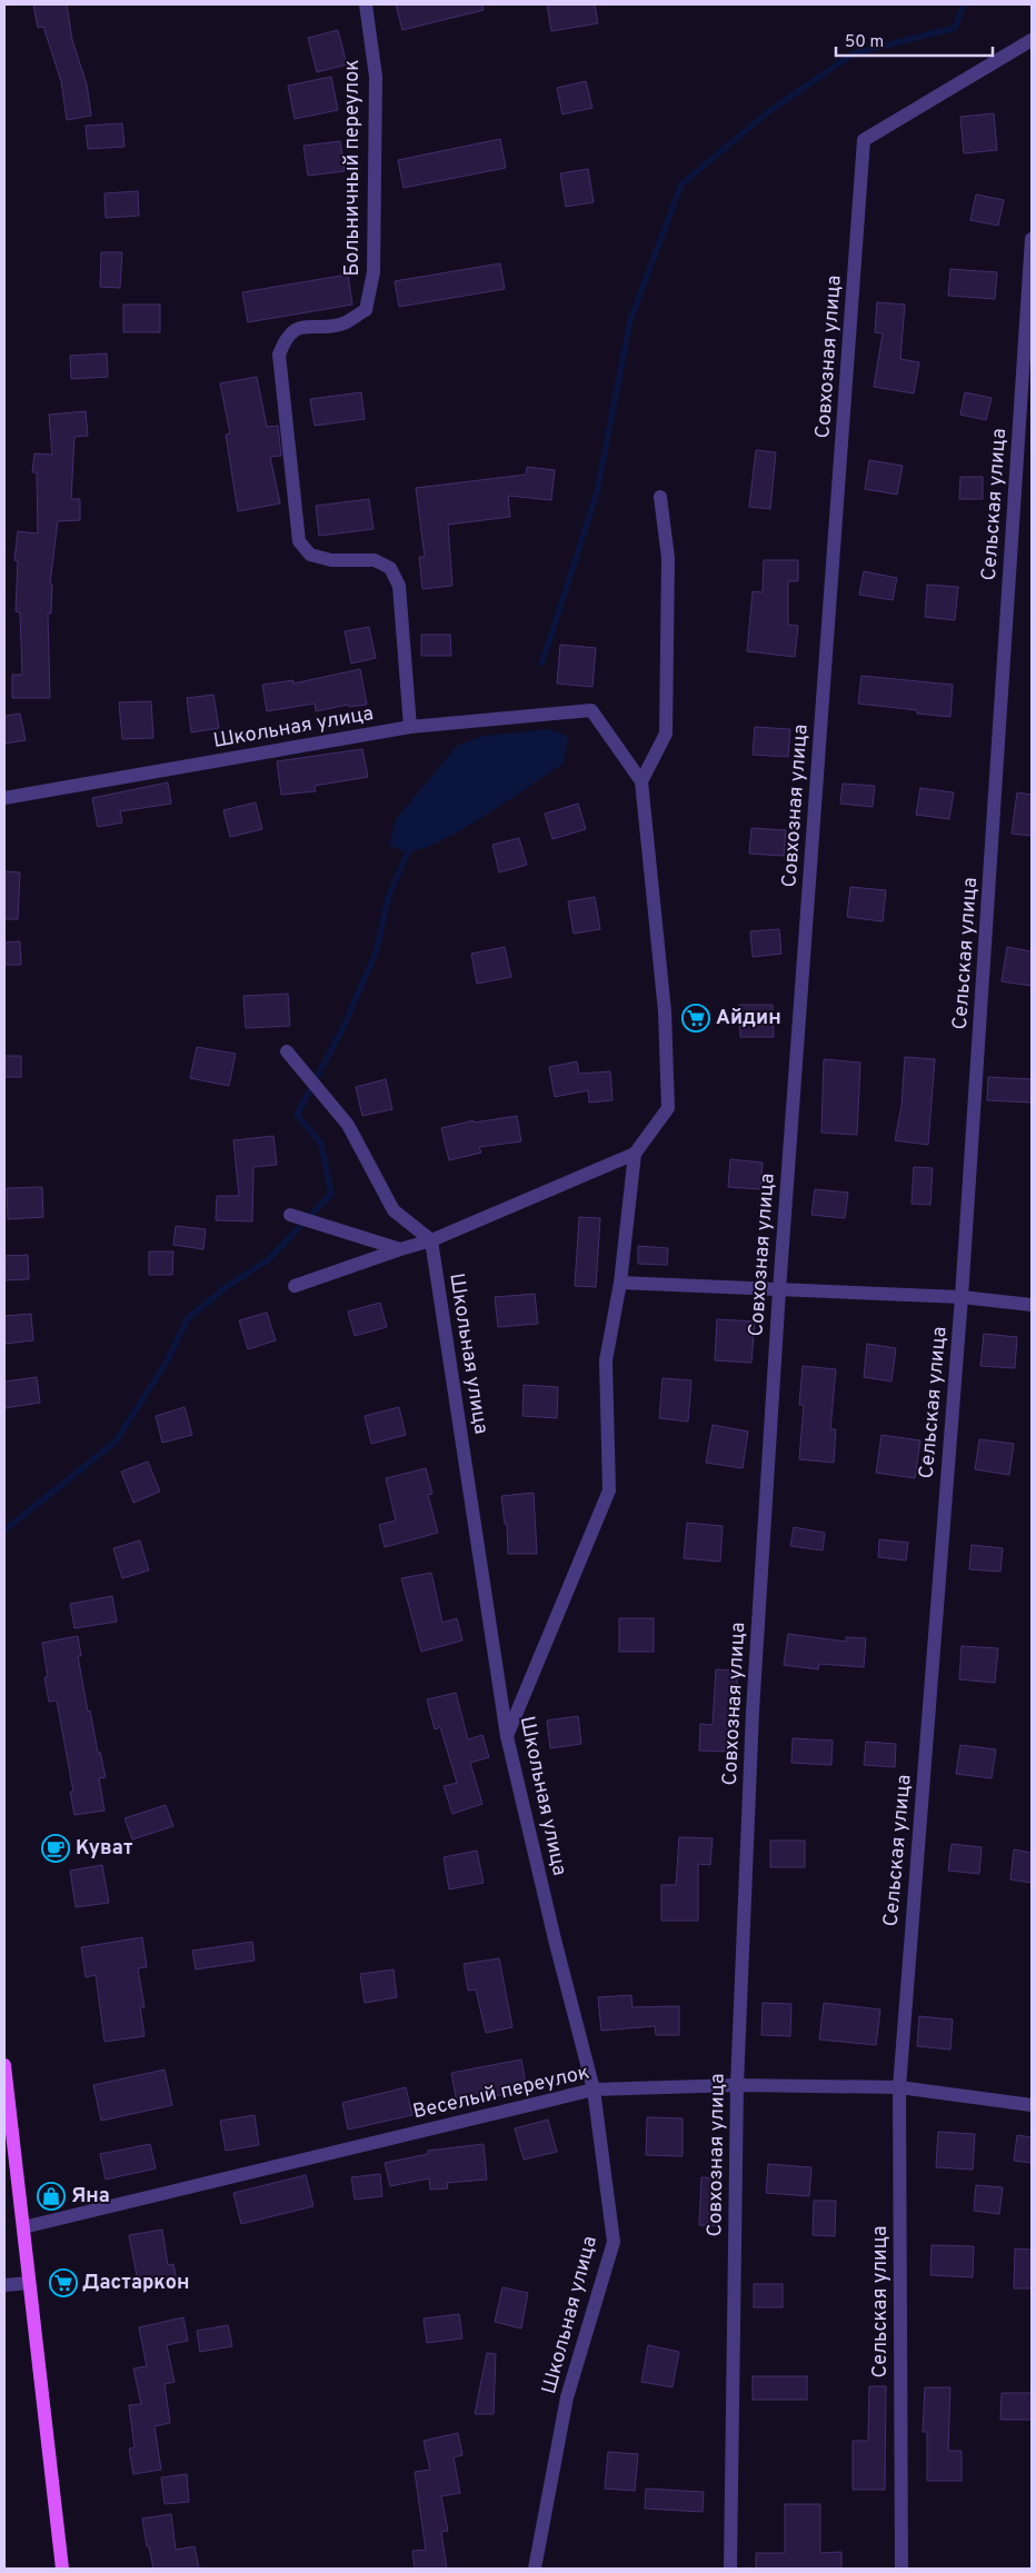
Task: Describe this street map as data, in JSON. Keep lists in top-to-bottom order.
{
  "streets": {
    "street": [
      "Больничный переулок",
      "Совхозная улица",
      "Сельская улица",
      "Школьная улица",
      "Веселый переулок"
    ]
  },
  "crossings": [
    ["Больничный переулок", "Школьная улица"],
    ["Совхозная улица", "Веселый переулок"],
    ["Сельская улица", "Веселый переулок"],
    ["Школьная улица", "Веселый переулок"]
  ],
  "places": {
    "supermarket": ["Айдин", "Дастаркон"],
    "cafe": ["Куват"],
    "shop": ["Яна"]
  },
  "scale_bar": "50 m"
}
